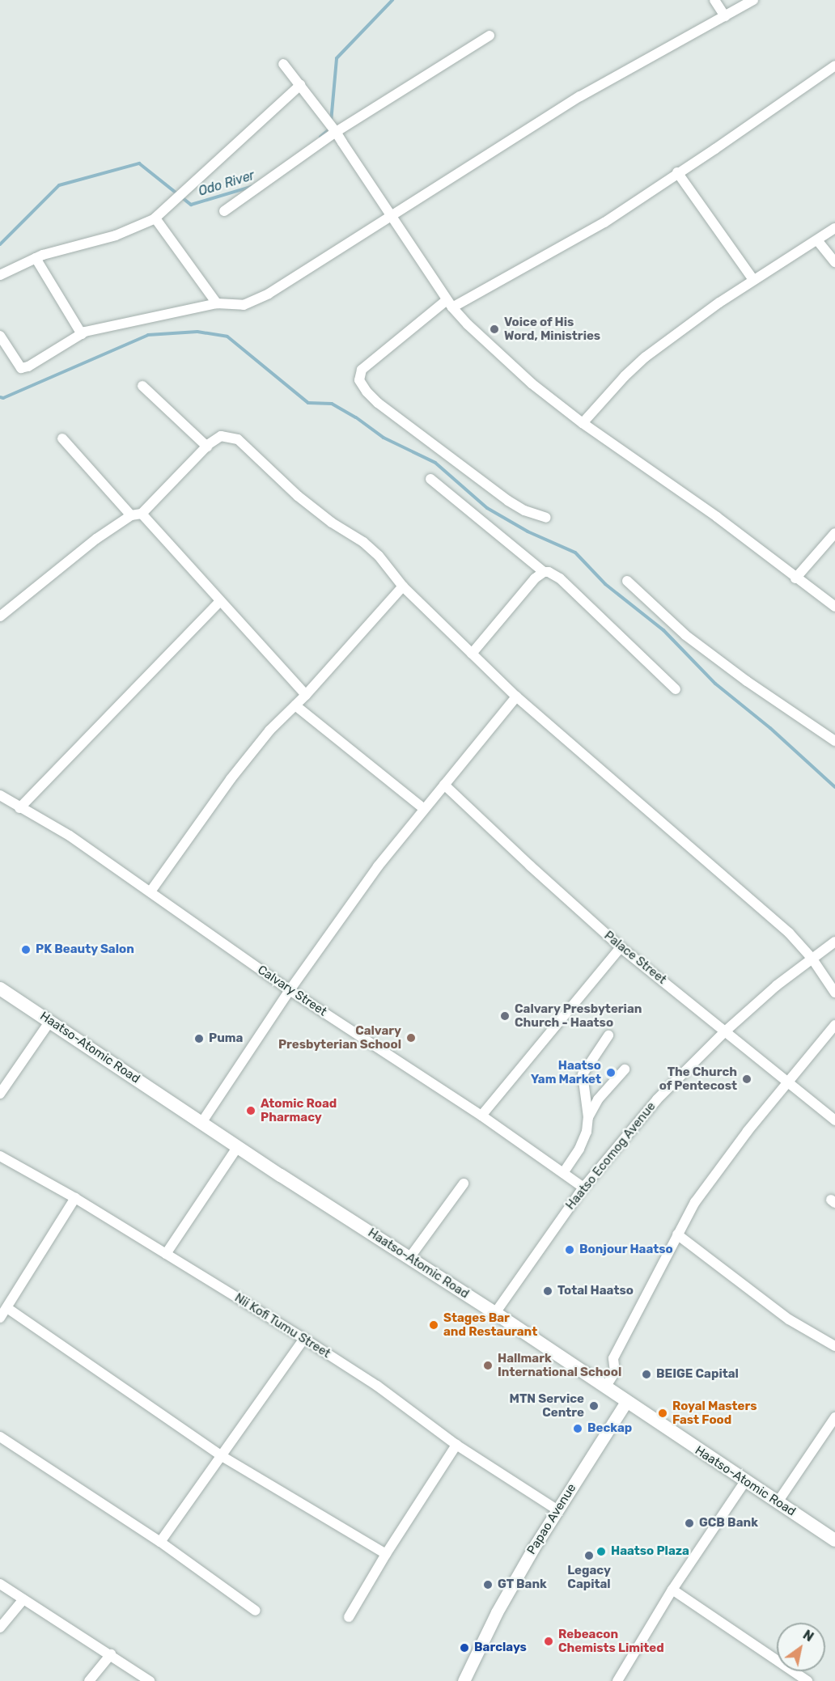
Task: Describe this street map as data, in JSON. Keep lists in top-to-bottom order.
{
  "streets": {
    "main road": ["Haatso-Atomic Road"],
    "street": [
      "Palace Street",
      "Calvary Street",
      "Haatso Ecomog Avenue",
      "Nii Kofi Tumu Street",
      "Papao Avenue"
    ]
  },
  "crossings": [
    ["Palace Street", "Haatso Ecomog Avenue"],
    ["Calvary Street", "Haatso Ecomog Avenue"],
    ["Haatso-Atomic Road", "Haatso Ecomog Avenue"],
    ["Haatso-Atomic Road", "Papao Avenue"],
    ["Nii Kofi Tumu Street", "Papao Avenue"]
  ],
  "water": ["Odo River"],
  "places": [
    "Voice of His Word, Ministries",
    "PK Beauty Salon",
    "Calvary Presbyterian Church - Haatso",
    "Calvary Presbyterian School",
    "Puma",
    "Haatso Yam Market",
    "The Church of Pentecost",
    "Atomic Road Pharmacy",
    "Bonjour Haatso",
    "Total Haatso",
    "Stages Bar and Restaurant",
    "Hallmark International School",
    "BEIGE Capital",
    "MTN Service Centre",
    "Royal Masters Fast Food",
    "Beckap",
    "GCB Bank",
    "Haatso Plaza",
    "Legacy Capital",
    "GT Bank",
    "Rebeacon Chemists Limited",
    "Barclays"
  ],
  "north": "top right"
}
